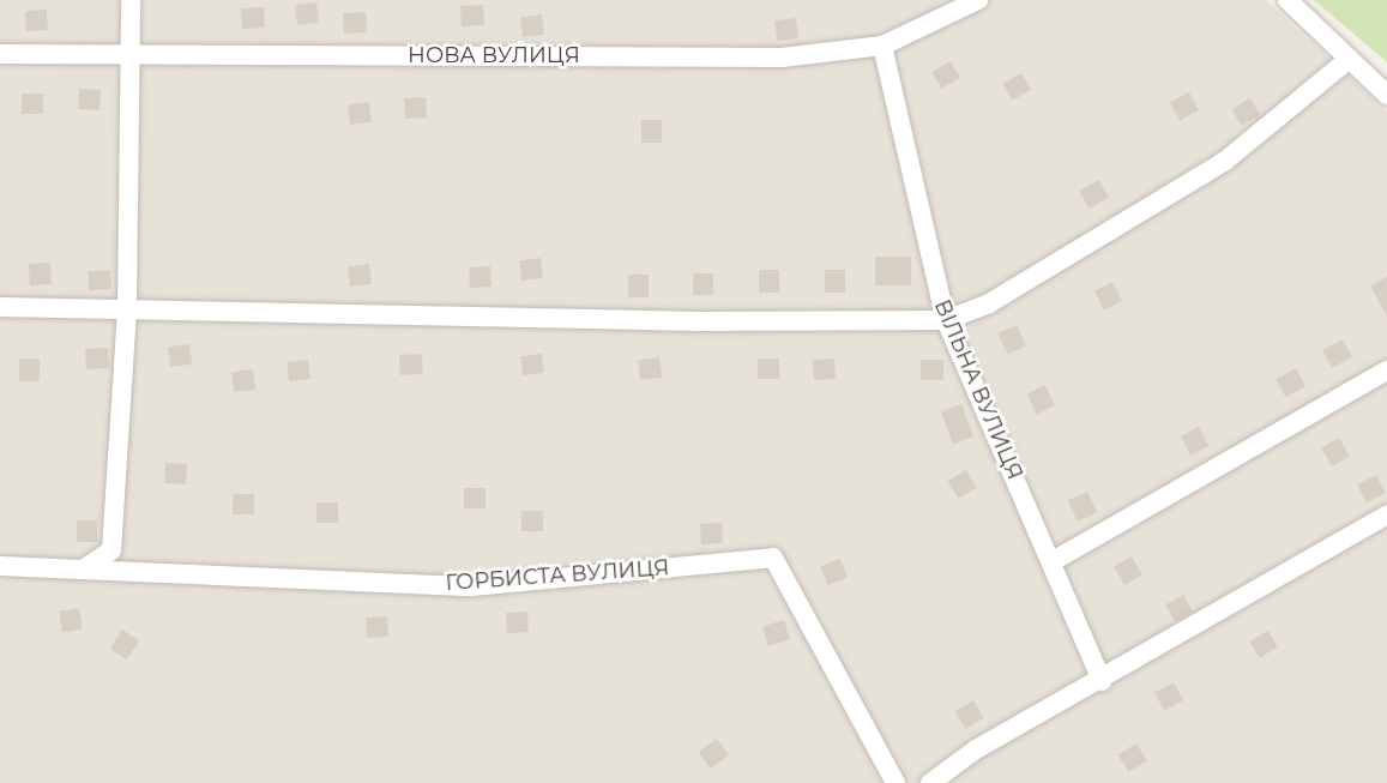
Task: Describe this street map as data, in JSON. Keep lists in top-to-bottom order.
{
  "streets": {
    "street": ["НОВА ВУЛИЦЯ", "ВІЛЬНА ВУЛИЦЯ", "ГОРБИСТА ВУЛИЦЯ"]
  },
  "crossings": [
    ["НОВА ВУЛИЦЯ", "ВІЛЬНА ВУЛИЦЯ"]
  ]
}
